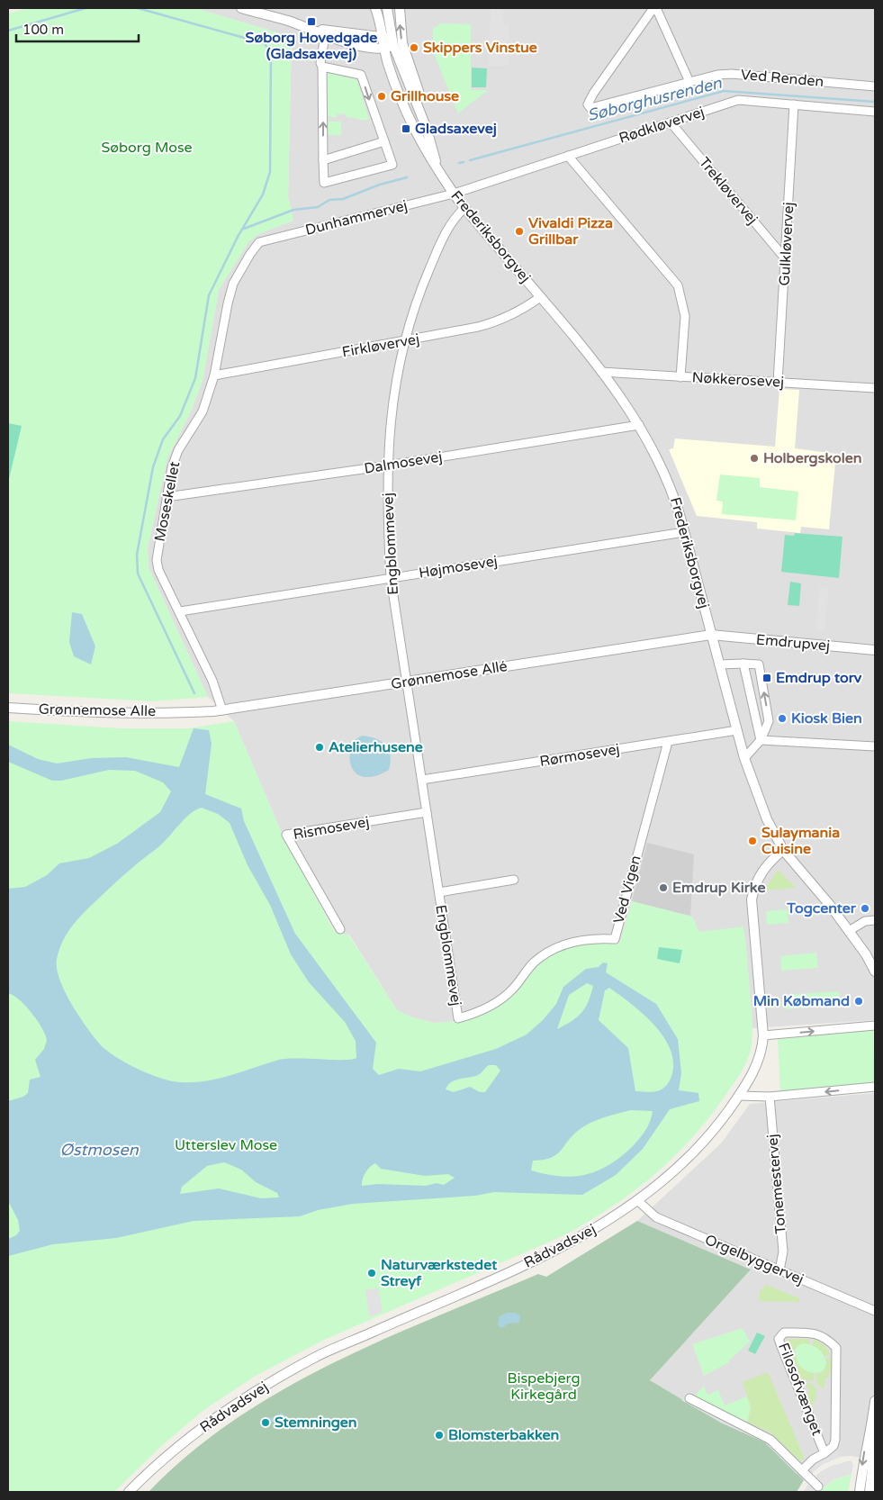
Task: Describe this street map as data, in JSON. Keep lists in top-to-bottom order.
{
  "streets": {
    "street": [
      "Ved Renden",
      "Rødkløvervej",
      "Trekløvervej",
      "Dunhammervej",
      "Frederiksborgvej",
      "Gulkløvervej",
      "Firkløvervej",
      "Nøkkerosevej",
      "Dalmosevej",
      "Moseskellet",
      "Engblommevej",
      "Højmosevej",
      "Emdrupvej",
      "Grønnemose Allé",
      "Grønnemose Alle",
      "Rørmosevej",
      "Rismosevej",
      "Ved Vigen",
      "Tonemestervej",
      "Rådvadsvej",
      "Orgelbyggervej",
      "Filosofvænget"
    ]
  },
  "crossings": [
    ["Rødkløvervej", "Trekløvervej"],
    ["Rødkløvervej", "Dunhammervej"],
    ["Rødkløvervej", "Frederiksborgvej"],
    ["Rødkløvervej", "Gulkløvervej"],
    ["Trekløvervej", "Gulkløvervej"],
    ["Dunhammervej", "Frederiksborgvej"],
    ["Dunhammervej", "Moseskellet"],
    ["Frederiksborgvej", "Firkløvervej"],
    ["Frederiksborgvej", "Nøkkerosevej"],
    ["Frederiksborgvej", "Dalmosevej"],
    ["Frederiksborgvej", "Engblommevej"],
    ["Frederiksborgvej", "Højmosevej"],
    ["Frederiksborgvej", "Emdrupvej"],
    ["Frederiksborgvej", "Grønnemose Allé"],
    ["Frederiksborgvej", "Rørmosevej"],
    ["Frederiksborgvej", "Rådvadsvej"],
    ["Gulkløvervej", "Nøkkerosevej"],
    ["Firkløvervej", "Moseskellet"],
    ["Firkløvervej", "Engblommevej"],
    ["Dalmosevej", "Moseskellet"],
    ["Dalmosevej", "Engblommevej"],
    ["Moseskellet", "Højmosevej"],
    ["Moseskellet", "Grønnemose Allé"],
    ["Engblommevej", "Højmosevej"],
    ["Engblommevej", "Grønnemose Allé"],
    ["Engblommevej", "Rørmosevej"],
    ["Engblommevej", "Rismosevej"],
    ["Engblommevej", "Ved Vigen"],
    ["Emdrupvej", "Grønnemose Allé"],
    ["Grønnemose Allé", "Grønnemose Alle"],
    ["Rørmosevej", "Ved Vigen"],
    ["Tonemestervej", "Orgelbyggervej"],
    ["Rådvadsvej", "Orgelbyggervej"]
  ],
  "water": ["Søborghusrenden", "Østmosen"],
  "parks": ["Søborg Mose", "Utterslev Mose", "Bispebjerg Kirkegård"],
  "places": {
    "transit": ["Søborg Hovedgade (Gladsaxevej)", "Gladsaxevej", "Emdrup torv"],
    "other": [
      "Skippers Vinstue",
      "Grillhouse",
      "Vivaldi Pizza Grillbar",
      "Holbergskolen",
      "Kiosk Bien",
      "Atelierhusene",
      "Sulaymania Cuisine",
      "Emdrup Kirke",
      "Togcenter",
      "Min Købmand",
      "Naturværkstedet Streyf",
      "Stemningen",
      "Blomsterbakken"
    ]
  },
  "scale_bar": "100 m"
}
